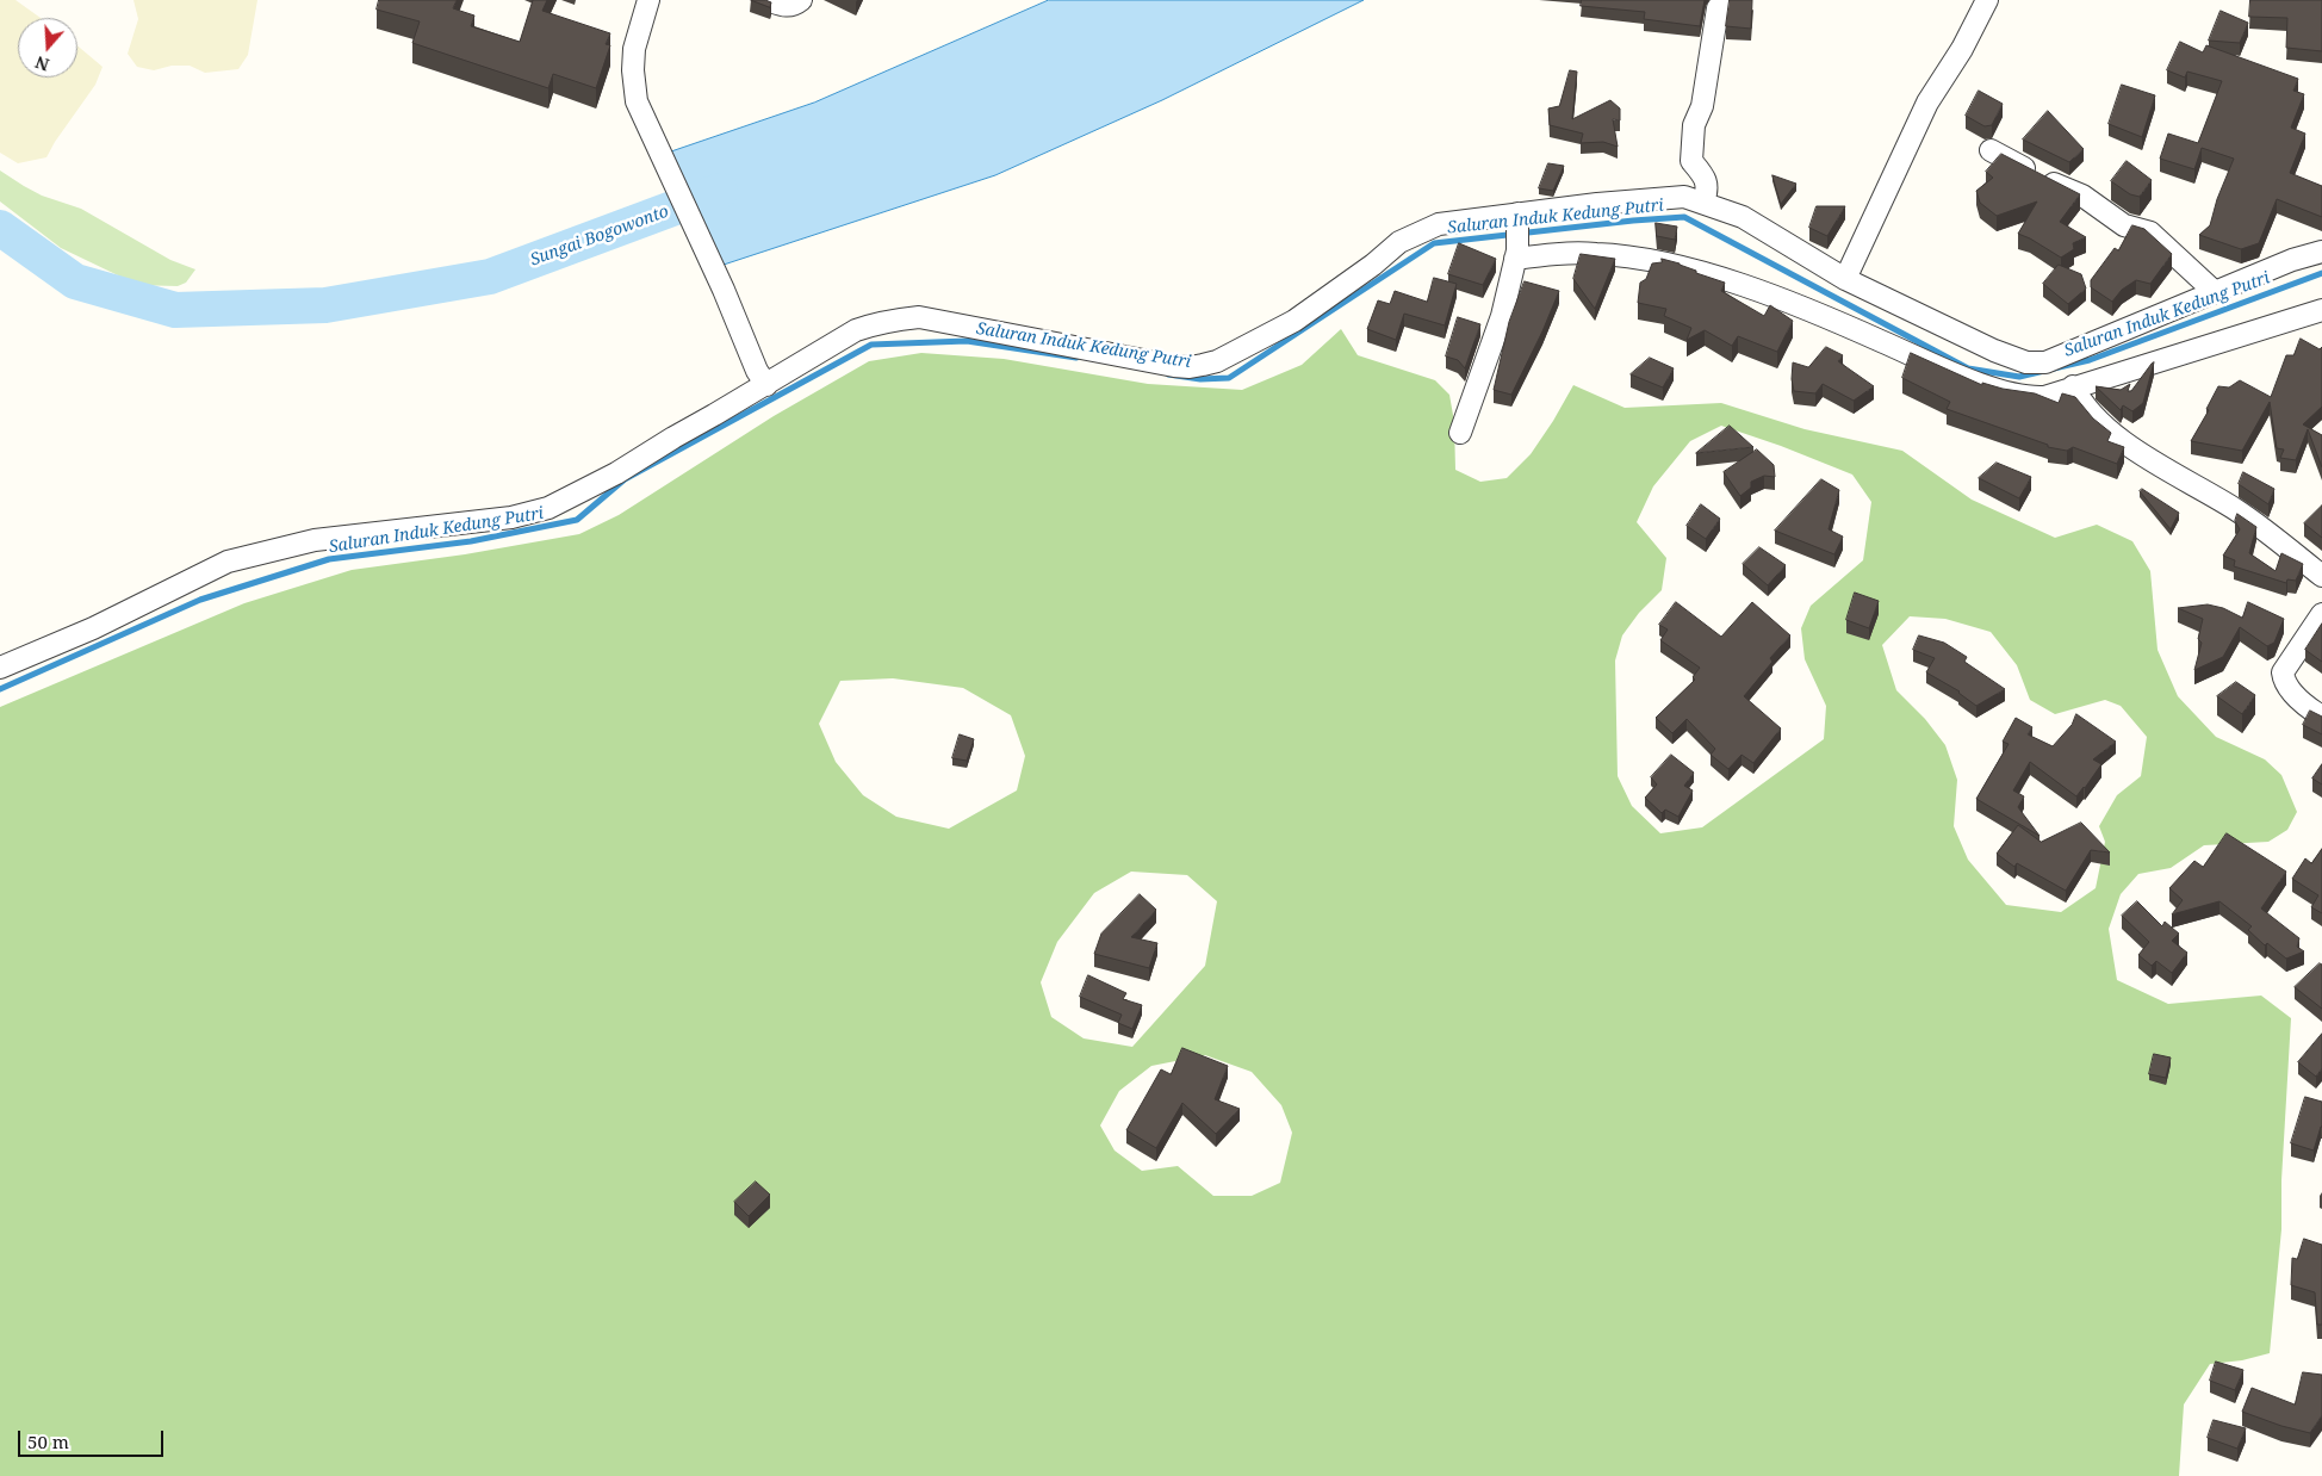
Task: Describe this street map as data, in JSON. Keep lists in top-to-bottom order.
{
  "water": ["Saluran Induk Kedung Putri", "Sungai Bogowonto"],
  "scale_bar": "50 m",
  "north": "bottom"
}
